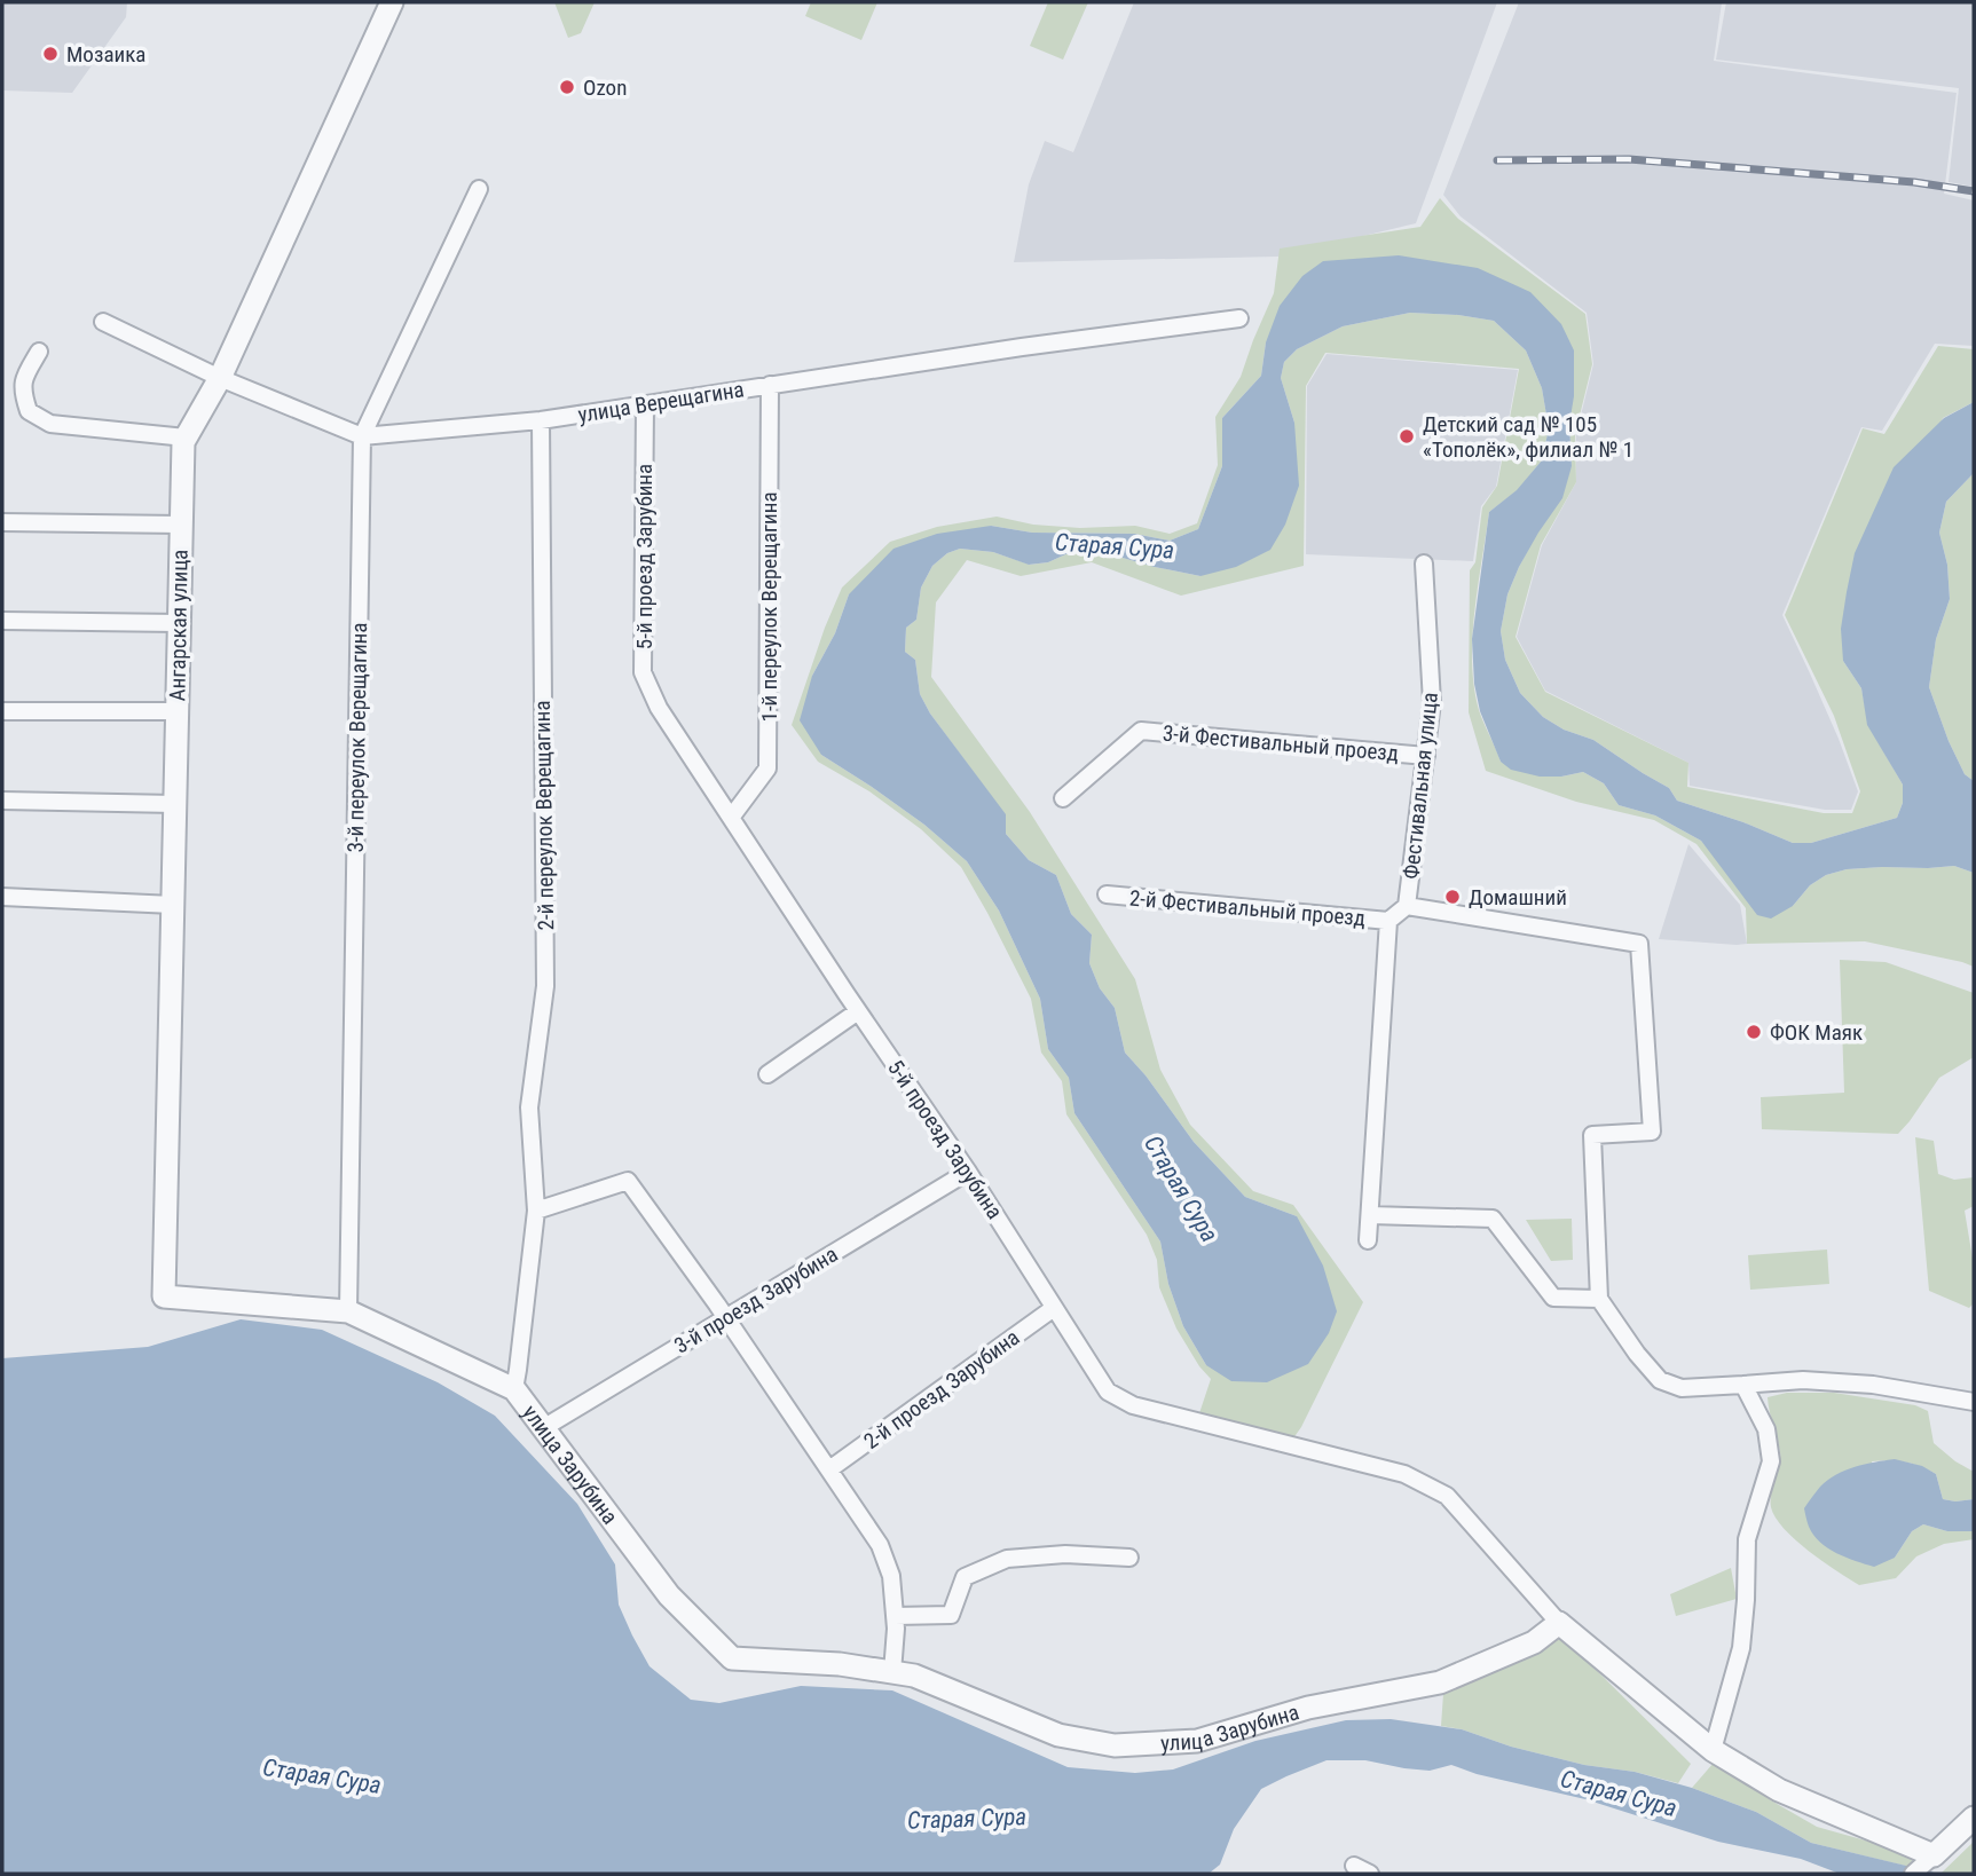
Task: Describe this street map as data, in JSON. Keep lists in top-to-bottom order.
{
  "streets": {
    "street": [
      "улица Верещагина",
      "5-й проезд Зарубина",
      "1-й переулок Верещагина",
      "Ангарская улица",
      "3-й переулок Верещагина",
      "3-й Фестивальный проезд",
      "Фестивальная улица",
      "2-й переулок Верещагина",
      "2-й Фестивальный проезд",
      "3-й проезд Зарубина",
      "2-й проезд Зарубина",
      "улица Зарубина"
    ]
  },
  "crossings": [
    ["улица Верещагина", "5-й проезд Зарубина"],
    ["улица Верещагина", "1-й переулок Верещагина"],
    ["улица Верещагина", "Ангарская улица"],
    ["улица Верещагина", "3-й переулок Верещагина"],
    ["улица Верещагина", "2-й переулок Верещагина"],
    ["5-й проезд Зарубина", "1-й переулок Верещагина"],
    ["5-й проезд Зарубина", "3-й проезд Зарубина"],
    ["5-й проезд Зарубина", "2-й проезд Зарубина"],
    ["5-й проезд Зарубина", "улица Зарубина"],
    ["Ангарская улица", "улица Зарубина"],
    ["3-й переулок Верещагина", "улица Зарубина"],
    ["3-й Фестивальный проезд", "Фестивальная улица"],
    ["Фестивальная улица", "2-й Фестивальный проезд"],
    ["2-й переулок Верещагина", "улица Зарубина"],
    ["3-й проезд Зарубина", "улица Зарубина"]
  ],
  "water": ["Старая Сура"],
  "places": [
    "Мозаика",
    "Ozon",
    "Детский сад № 105 «Тополёк», филиал № 1",
    "Домашний",
    "ФОК Маяк"
  ]
}
